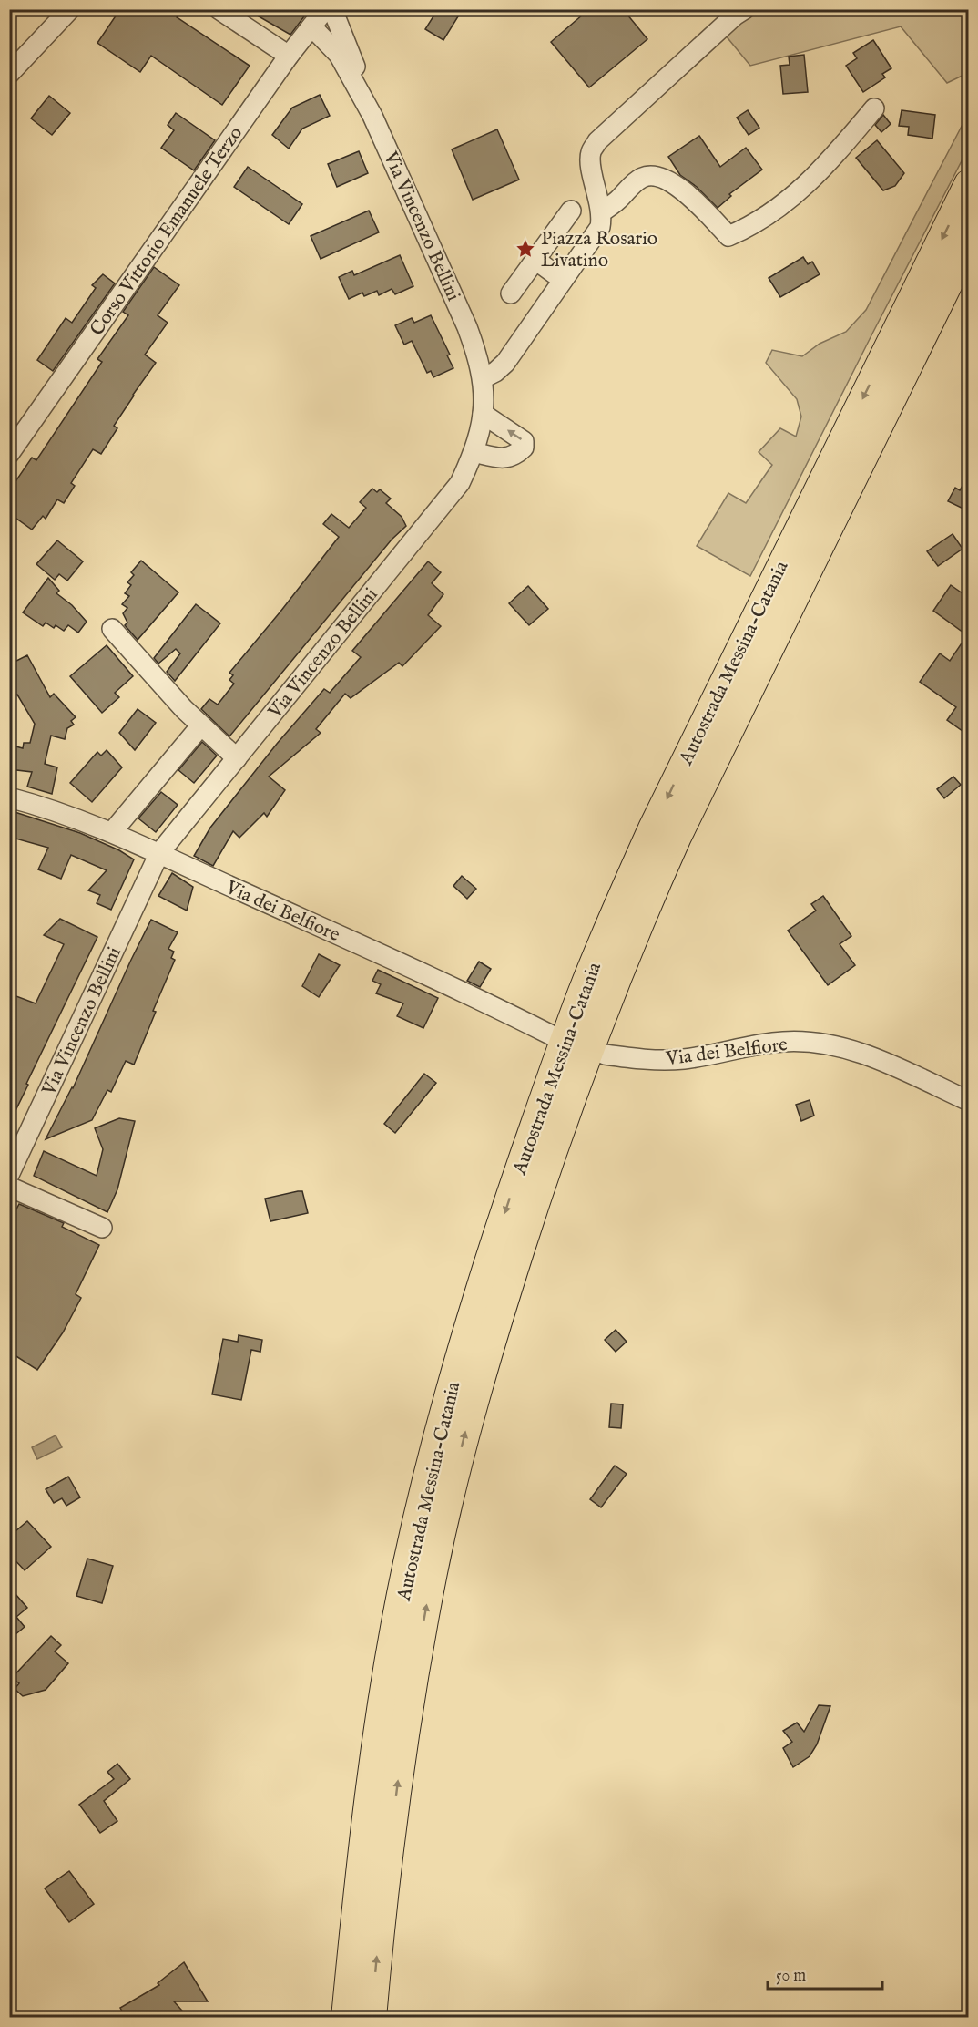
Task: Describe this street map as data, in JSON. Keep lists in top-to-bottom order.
{
  "streets": {
    "highway": ["Autostrada Messina-Catania"],
    "street": ["Via Vincenzo Bellini", "Corso Vittorio Emanuele Terzo", "Via dei Belfiore"]
  },
  "crossings": [
    ["Via Vincenzo Bellini", "Via dei Belfiore"]
  ],
  "places": {
    "place": ["Piazza Rosario Livatino"]
  },
  "scale_bar": "50 m"
}
